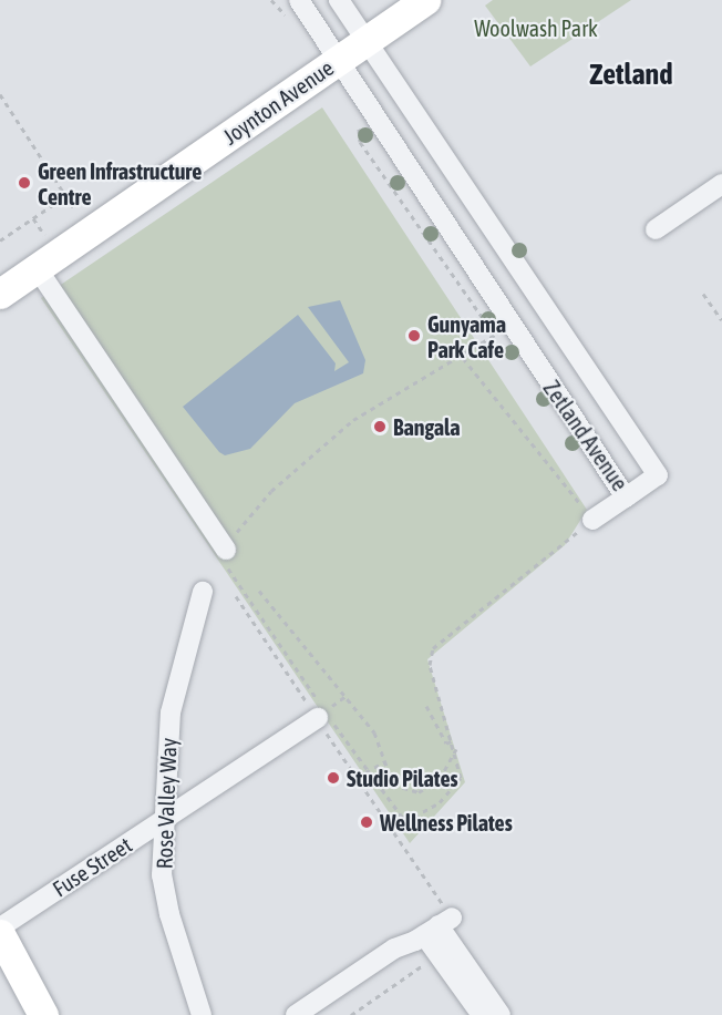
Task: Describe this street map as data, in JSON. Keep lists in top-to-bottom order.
{
  "streets": {
    "street": [
      "Joynton Avenue",
      "Zetland Avenue",
      "Rose Valley Way",
      "Fuse Street"
    ]
  },
  "crossings": [
    ["Joynton Avenue", "Zetland Avenue"],
    ["Rose Valley Way", "Fuse Street"]
  ],
  "districts": ["Zetland"],
  "parks": ["Woolwash Park"],
  "places": [
    "Green Infrastructure Centre",
    "Gunyama Park Cafe",
    "Bangala",
    "Studio Pilates",
    "Wellness Pilates"
  ]
}
